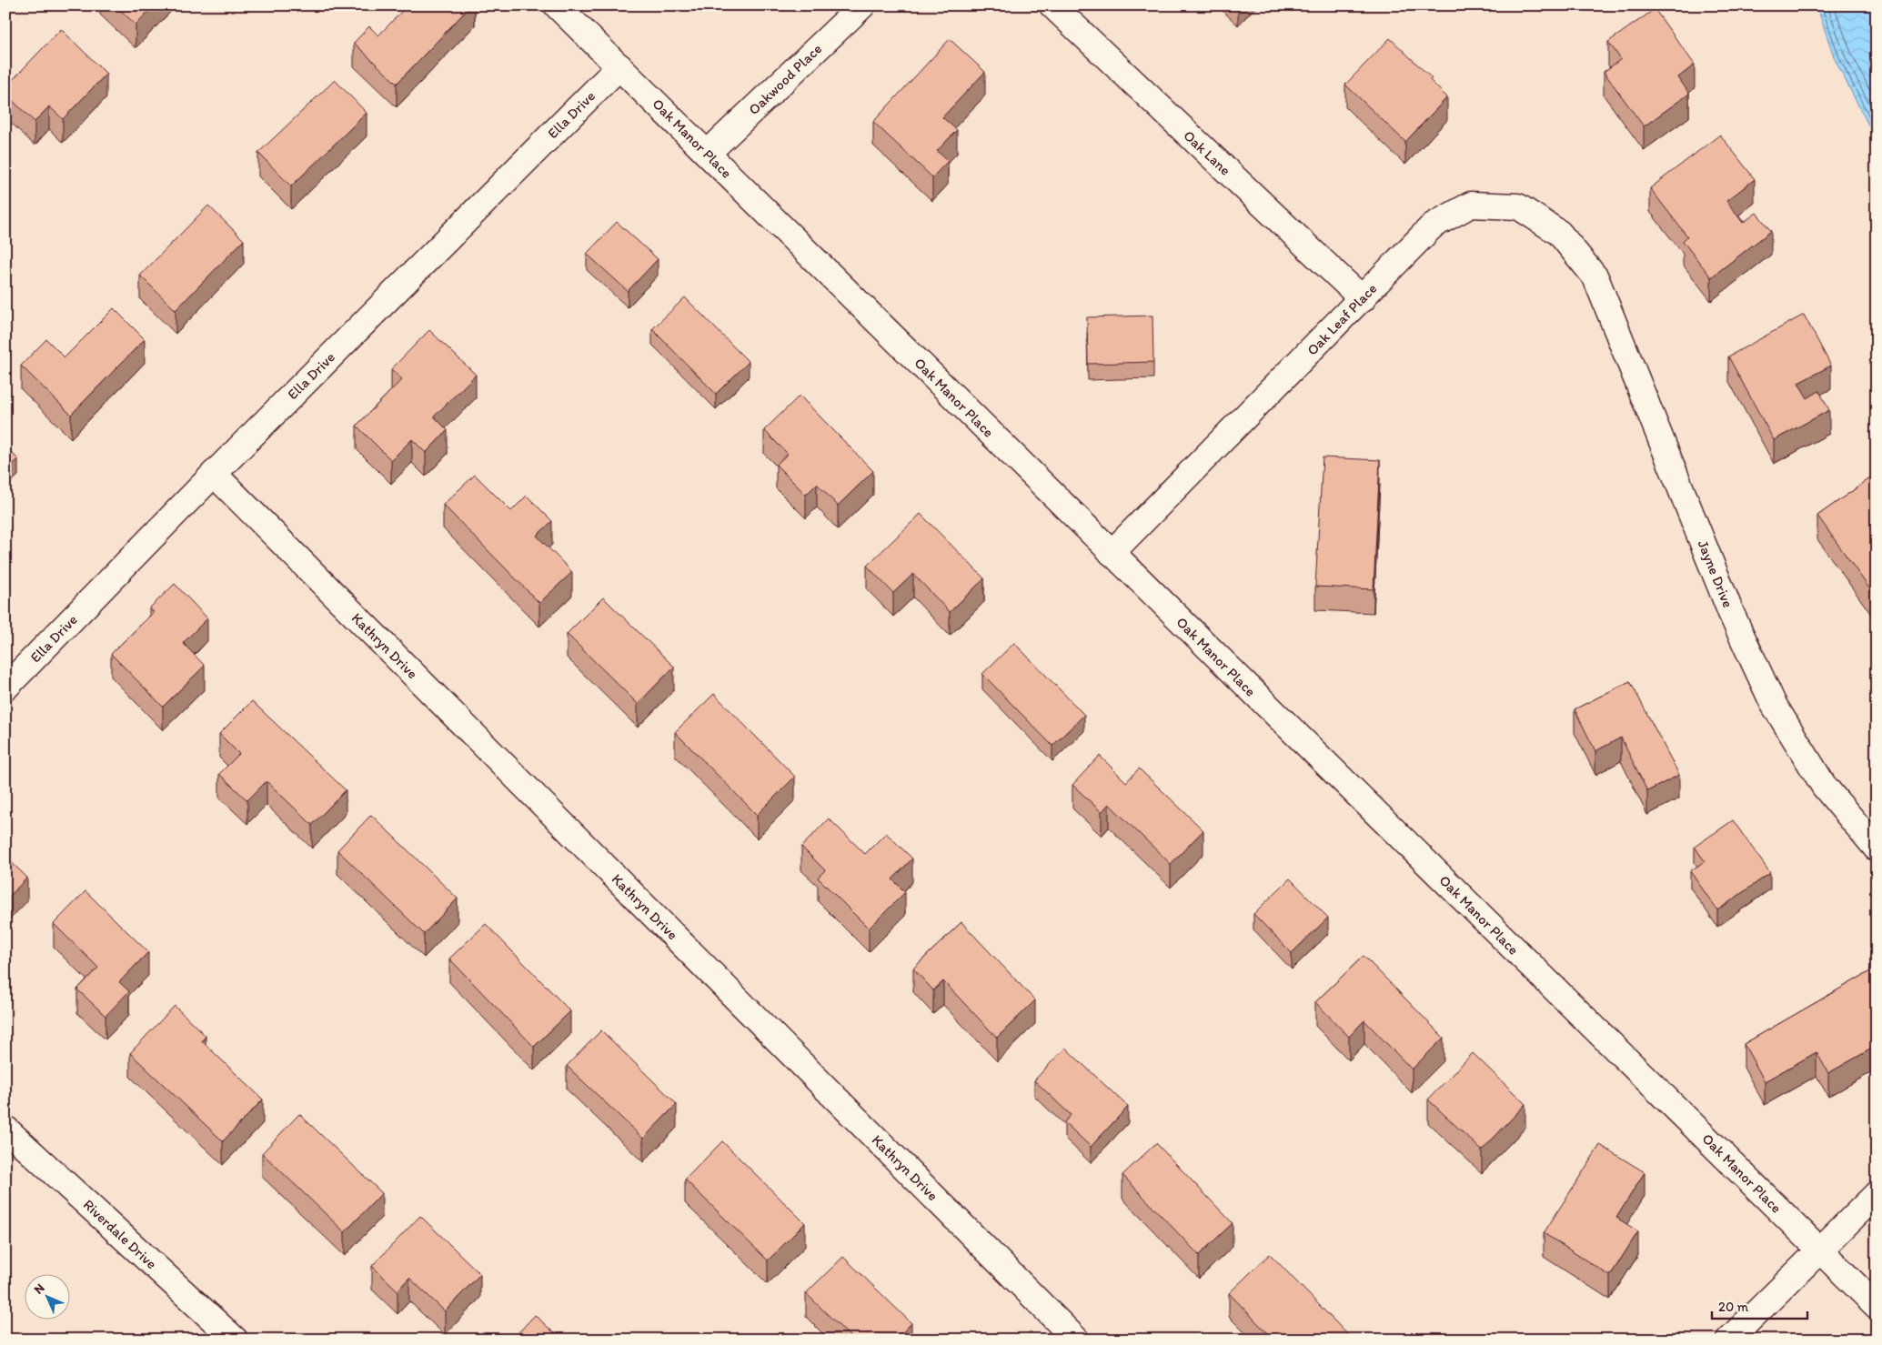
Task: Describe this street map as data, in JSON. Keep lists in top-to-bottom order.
{
  "streets": {
    "street": [
      "Oakwood Place",
      "Ella Drive",
      "Oak Manor Place",
      "Oak Lane",
      "Oak Leaf Place",
      "Jayne Drive",
      "Kathryn Drive",
      "Riverdale Drive"
    ]
  },
  "crossings": [
    ["Oakwood Place", "Oak Manor Place"],
    ["Ella Drive", "Oak Manor Place"],
    ["Ella Drive", "Kathryn Drive"],
    ["Oak Manor Place", "Oak Leaf Place"],
    ["Oak Lane", "Oak Leaf Place"],
    ["Oak Leaf Place", "Jayne Drive"]
  ],
  "scale_bar": "20 m",
  "north": "top left"
}
